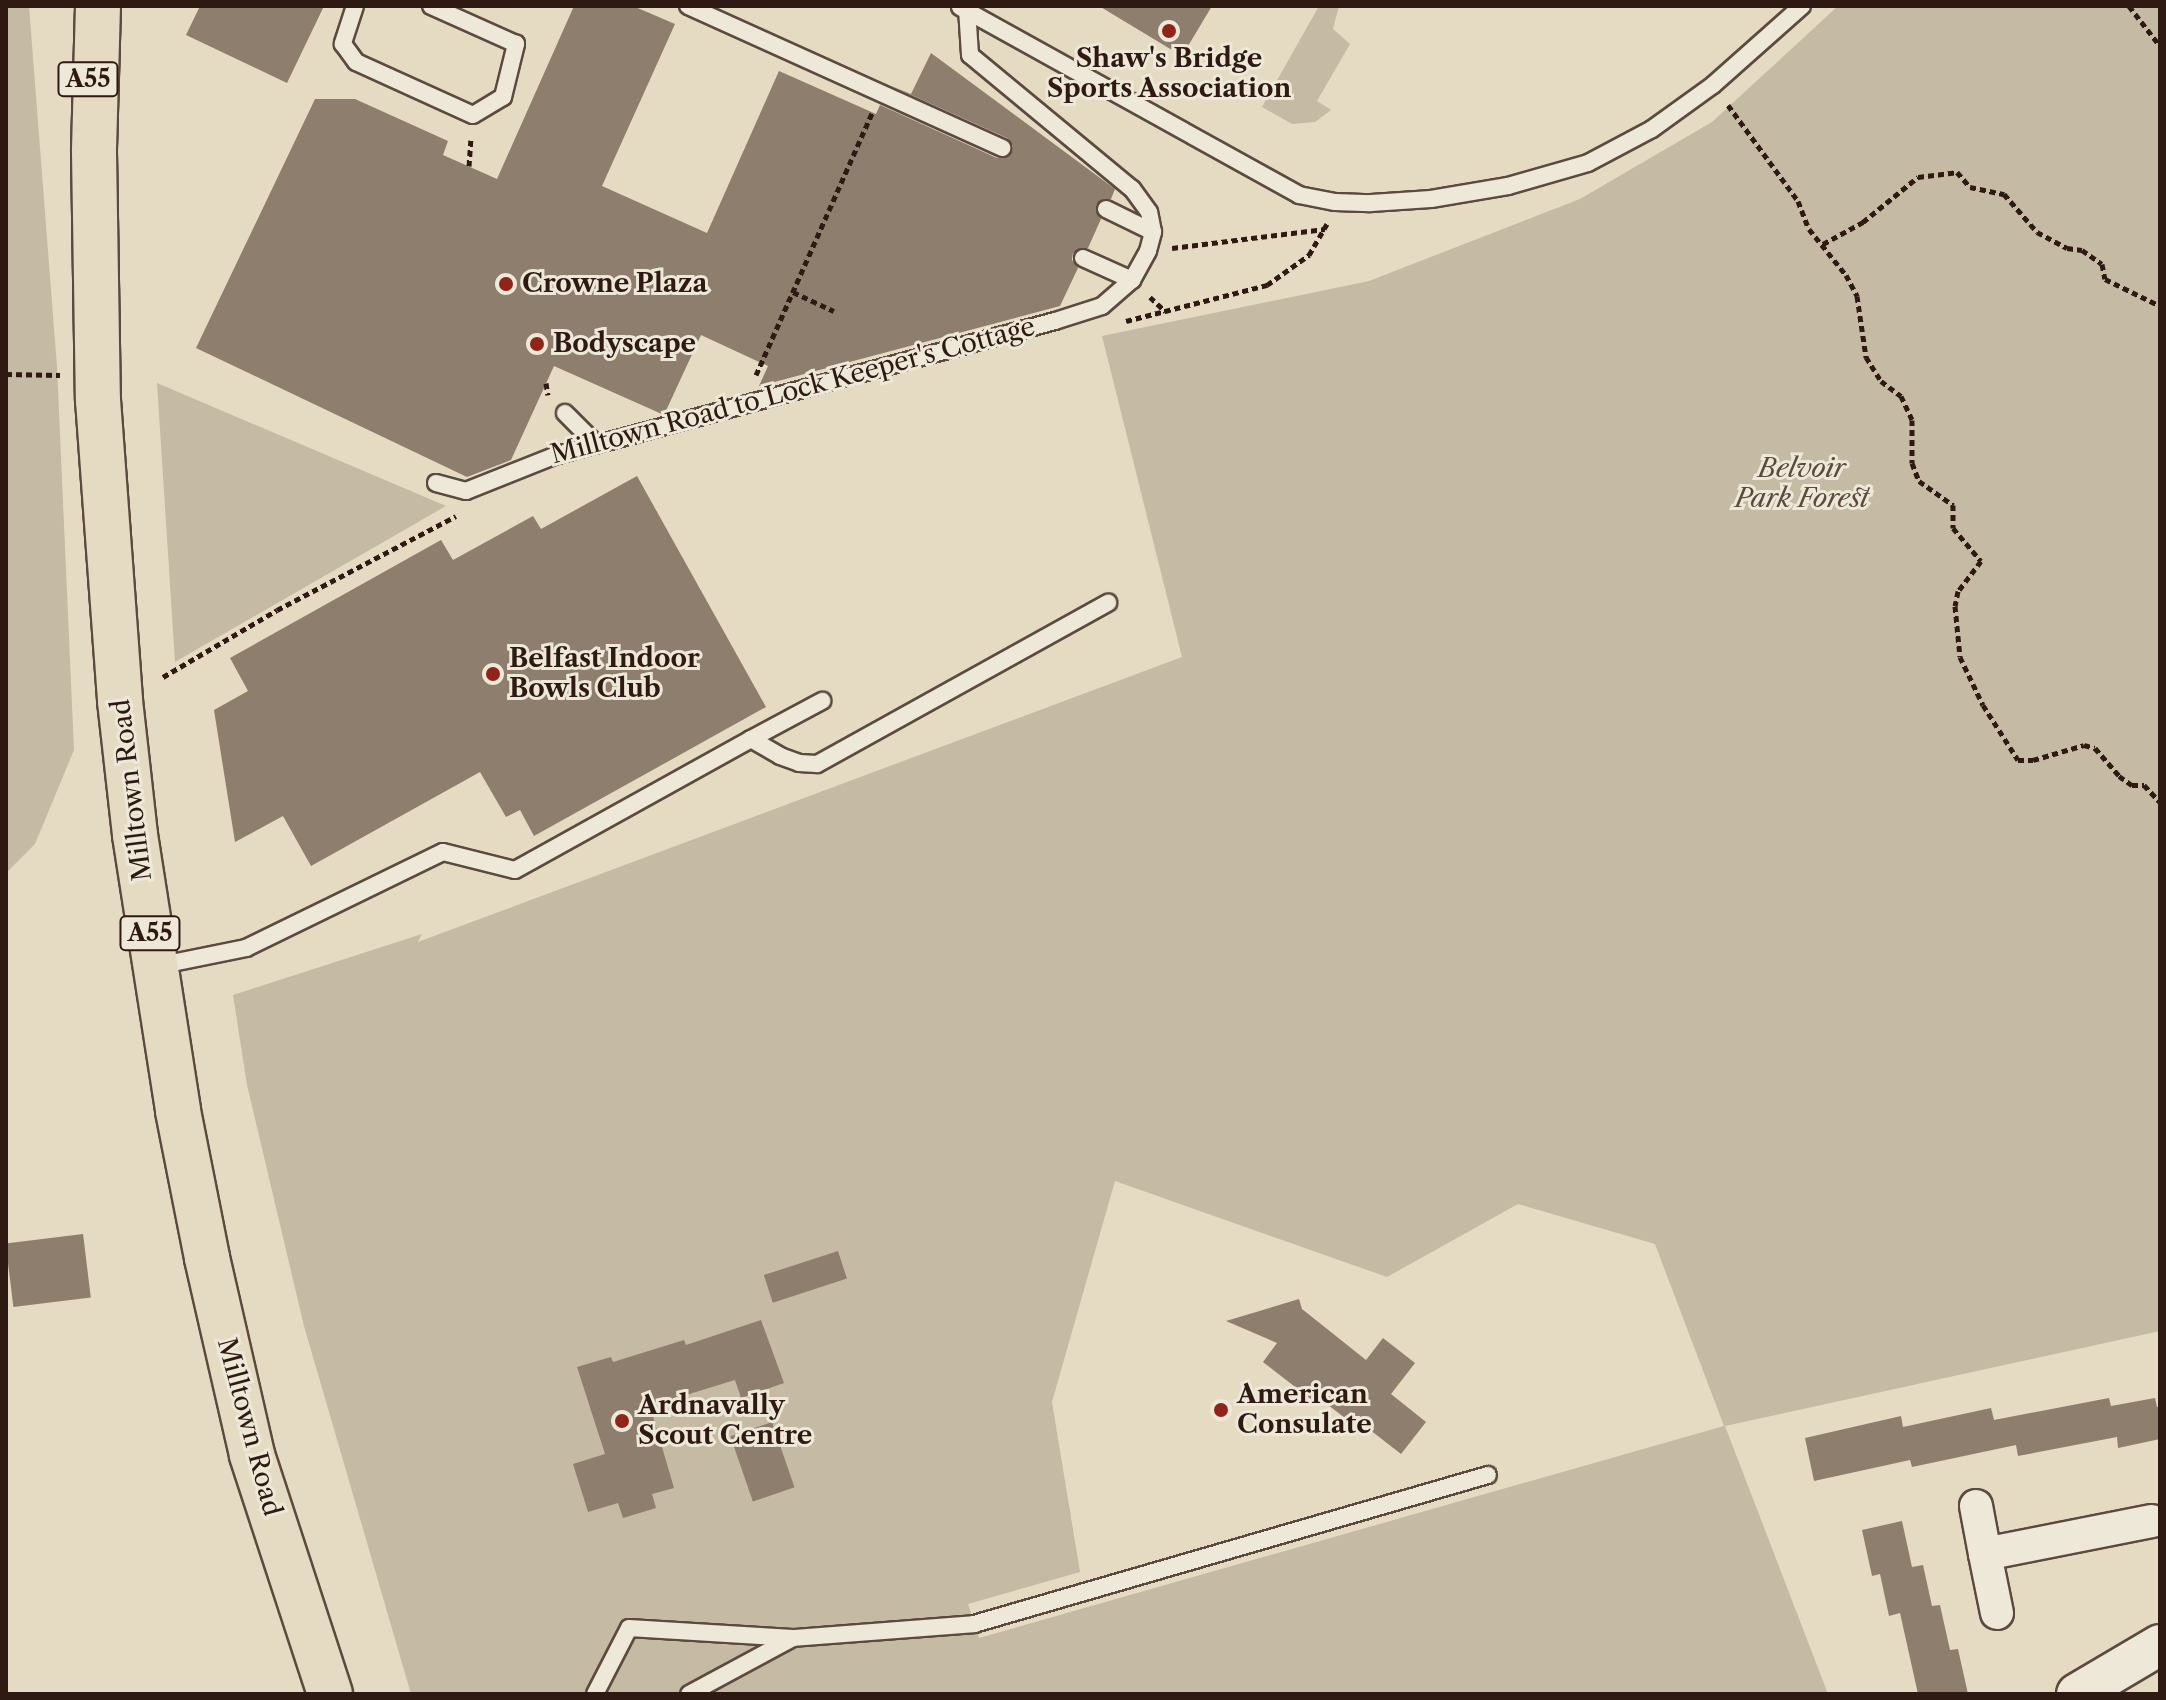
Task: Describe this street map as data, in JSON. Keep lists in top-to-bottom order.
{
  "streets": {
    "highway": ["A55", "Milltown Road"]
  },
  "parks": ["Belvoir Park Forest"],
  "places": [
    "Shaw's Bridge Sports Association",
    "Crowne Plaza",
    "Bodyscape",
    "Belfast Indoor Bowls Club",
    "American Consulate",
    "Ardnavally Scout Centre"
  ]
}
